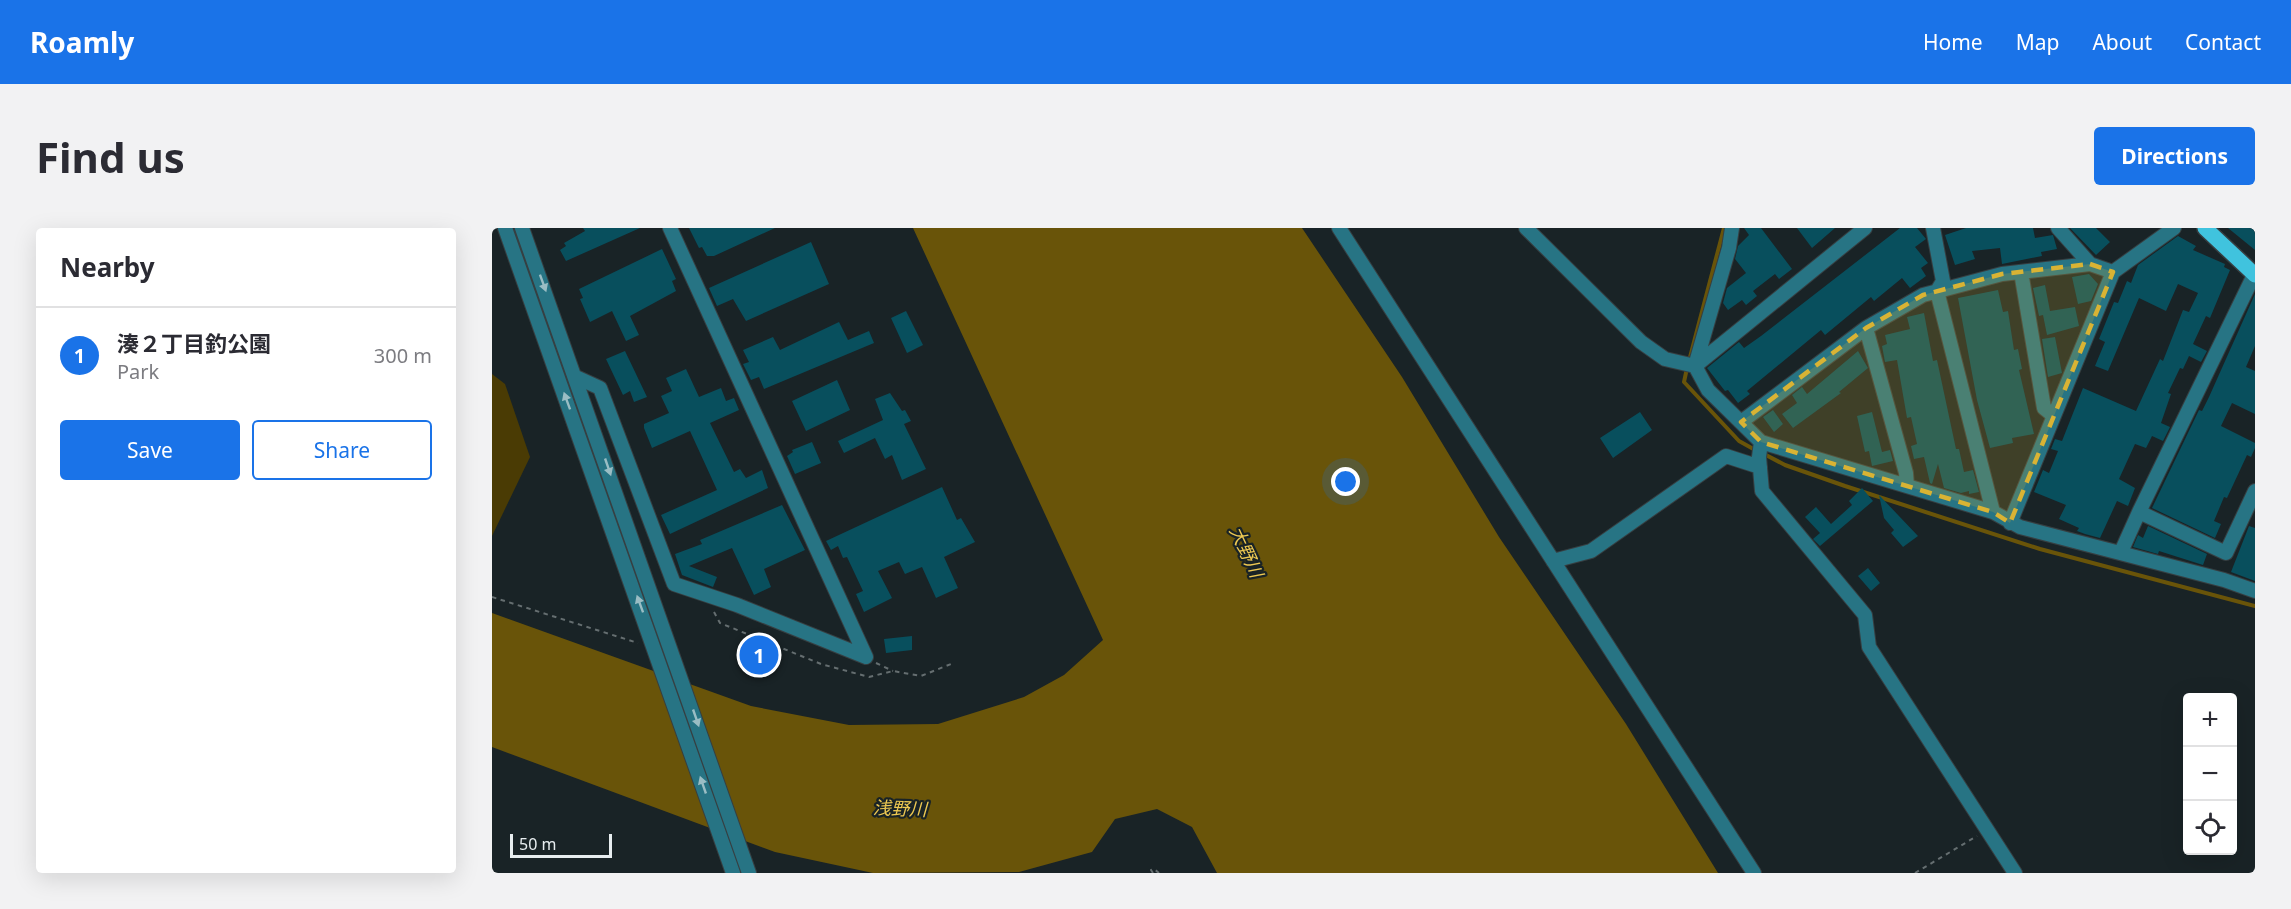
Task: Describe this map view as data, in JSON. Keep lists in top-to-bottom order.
{
  "water": ["大野川", "浅野川"],
  "scale_bar": "50 m",
  "page": {
    "header": "Roamly",
    "nav": [
      "Home",
      "Map",
      "About",
      "Contact"
    ],
    "buttons": [
      "Directions",
      ["Save", "Share"]
    ],
    "title": "Find us",
    "heading": "Nearby",
    "list": [
      {
        "mark": "1",
        "name": "湊２丁目釣公園",
        "note": "Park",
        "value": "300 m"
      }
    ],
    "pins": "1",
    "map_buttons": ["+", "−"],
    "scale": "50 m"
  }
}
